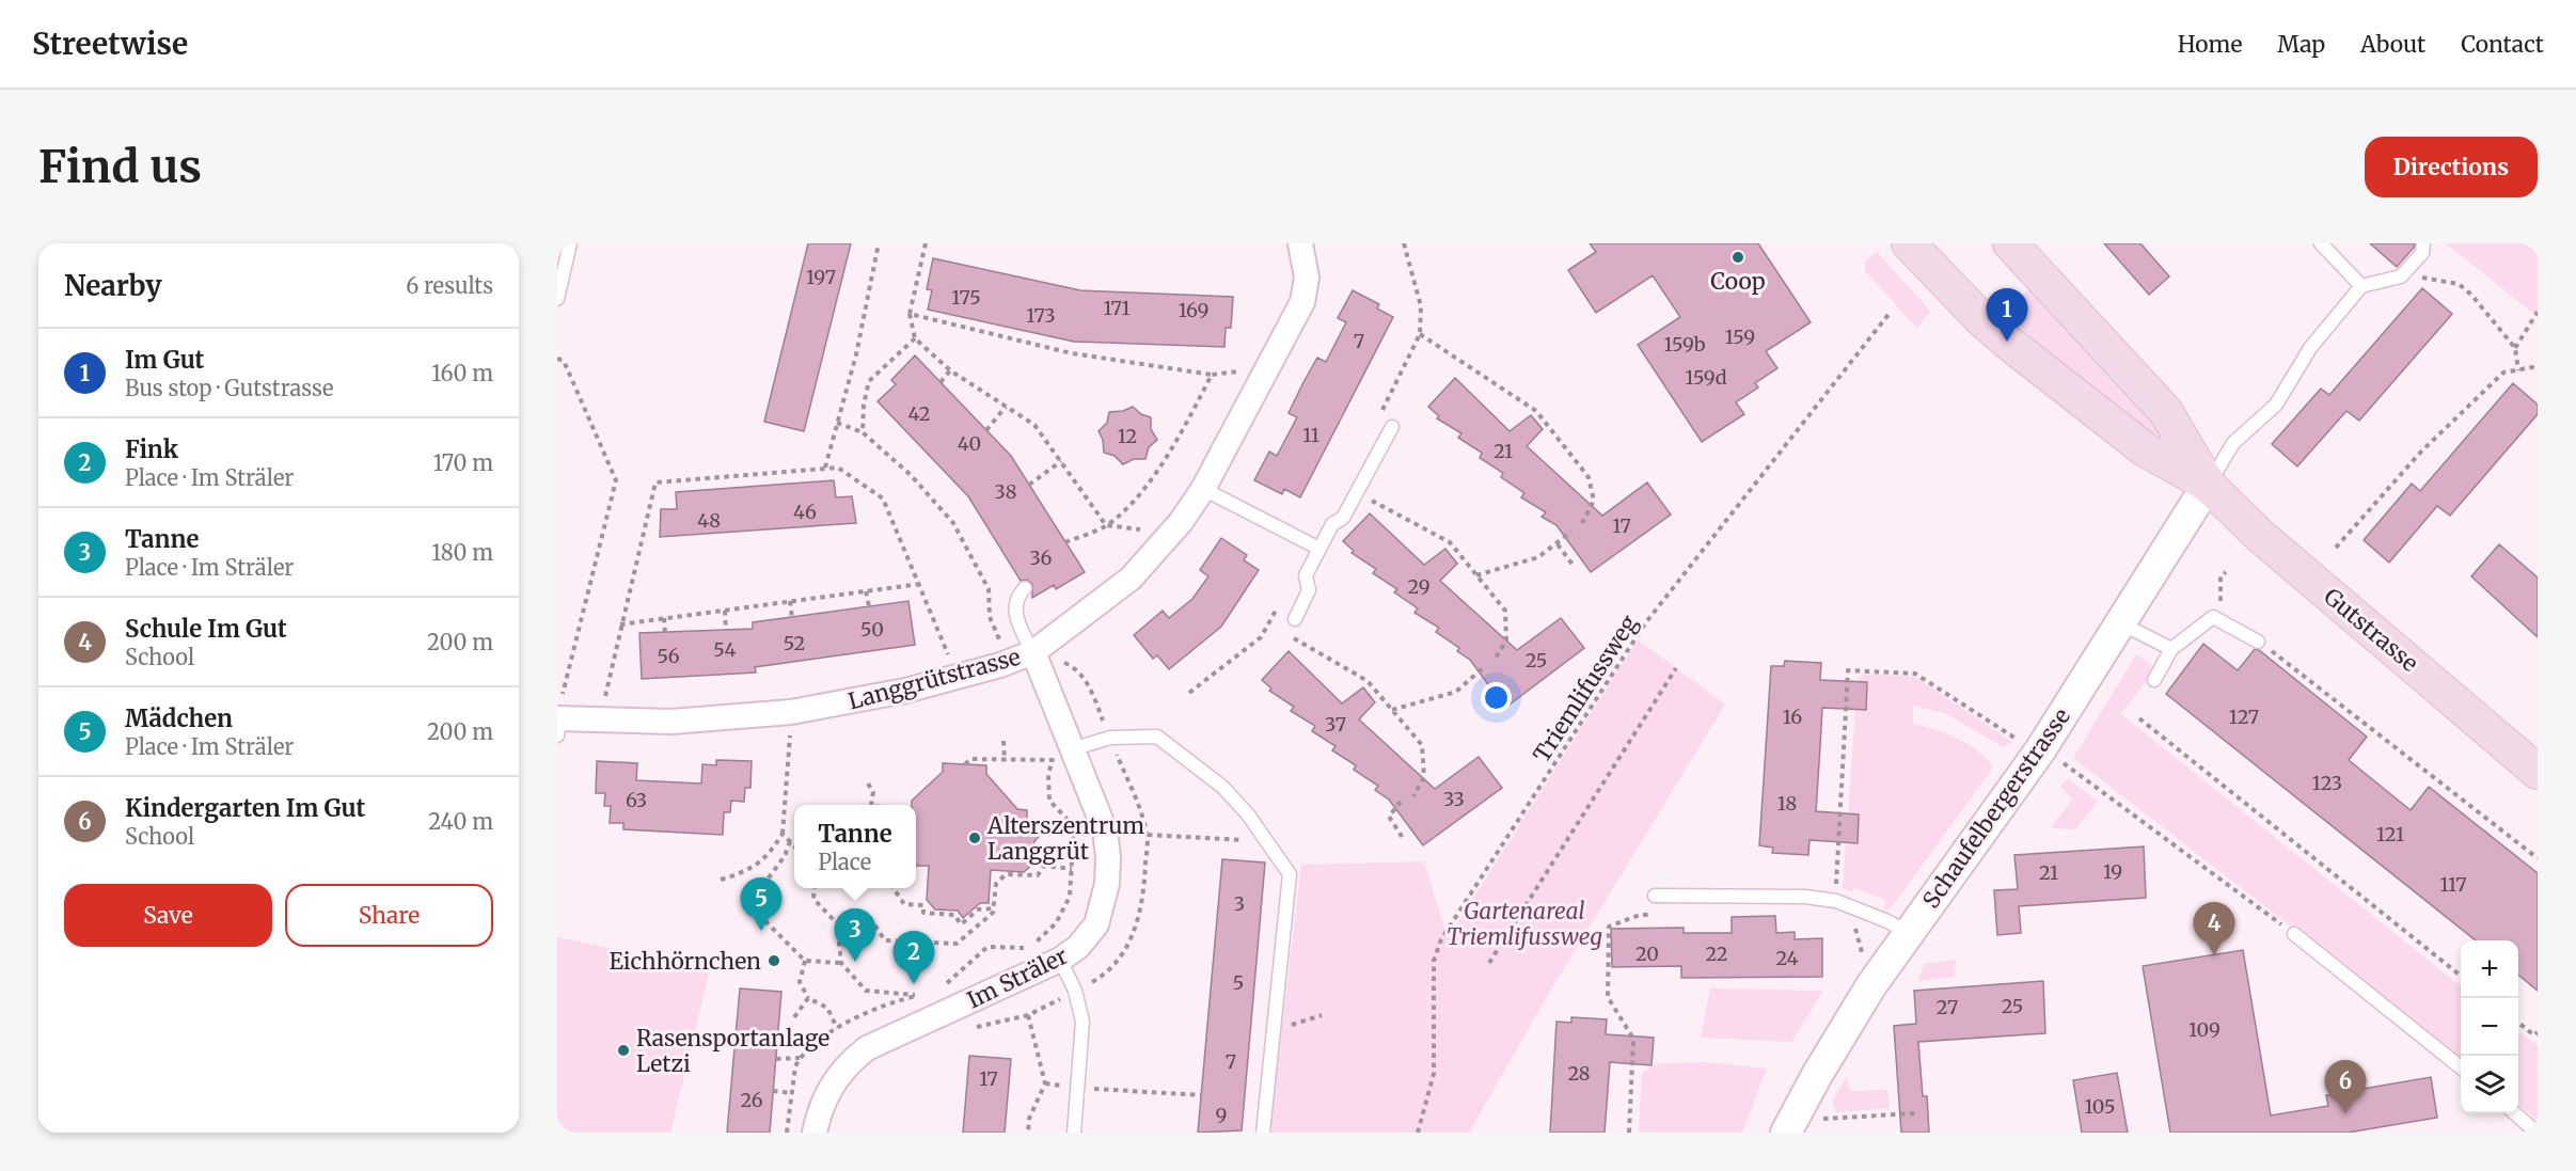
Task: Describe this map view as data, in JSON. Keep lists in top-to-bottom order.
{
  "streets": {
    "main road": ["Gutstrasse"],
    "street": ["Langgrütstrasse", "Schaufelbergerstrasse", "Im Sträler"],
    "path": ["Triemlifussweg"]
  },
  "crossings": [
    ["Gutstrasse", "Schaufelbergerstrasse"],
    ["Langgrütstrasse", "Im Sträler"]
  ],
  "parks": ["Gartenareal Triemlifussweg"],
  "places": [
    "Coop",
    "Alterszentrum Langgrüt",
    "Eichhörnchen",
    "Rasensportanlage Letzi"
  ],
  "house_numbers": [
    "197",
    "175",
    "171",
    "169",
    "173",
    "159",
    "7",
    "159b",
    "159d",
    "42",
    "11",
    "12",
    "40",
    "21",
    "38",
    "46",
    "48",
    "17",
    "36",
    "29",
    "50",
    "52",
    "54",
    "56",
    "25",
    "16",
    "127",
    "37",
    "123",
    "33",
    "63",
    "18",
    "121",
    "19",
    "21",
    "117",
    "3",
    "20",
    "22",
    "24",
    "5",
    "25",
    "27",
    "109",
    "7",
    "28",
    "17",
    "26",
    "105",
    "9"
  ],
  "page": {
    "header": "Streetwise",
    "nav": [
      "Home",
      "Map",
      "About",
      "Contact"
    ],
    "buttons": [
      "Directions",
      ["Save", "Share"]
    ],
    "title": "Find us",
    "heading": ["Nearby", "6 results"],
    "pins": [
      "1",
      "5",
      "4",
      "3",
      "2",
      "6"
    ],
    "list": [
      {
        "mark": "1",
        "name": "Im Gut",
        "note": "Bus stop · Gutstrasse",
        "value": "160 m"
      },
      {
        "mark": "2",
        "name": "Fink",
        "note": "Place · Im Sträler",
        "value": "170 m"
      },
      {
        "mark": "3",
        "name": "Tanne",
        "note": "Place · Im Sträler",
        "value": "180 m"
      },
      {
        "mark": "4",
        "name": "Schule Im Gut",
        "note": "School",
        "value": "200 m"
      },
      {
        "mark": "5",
        "name": "Mädchen",
        "note": "Place · Im Sträler",
        "value": "200 m"
      },
      {
        "mark": "6",
        "name": "Kindergarten Im Gut",
        "note": "School",
        "value": "240 m"
      }
    ],
    "popup": ["Tanne", "Place"],
    "map_buttons": ["+", "−"]
  }
}
